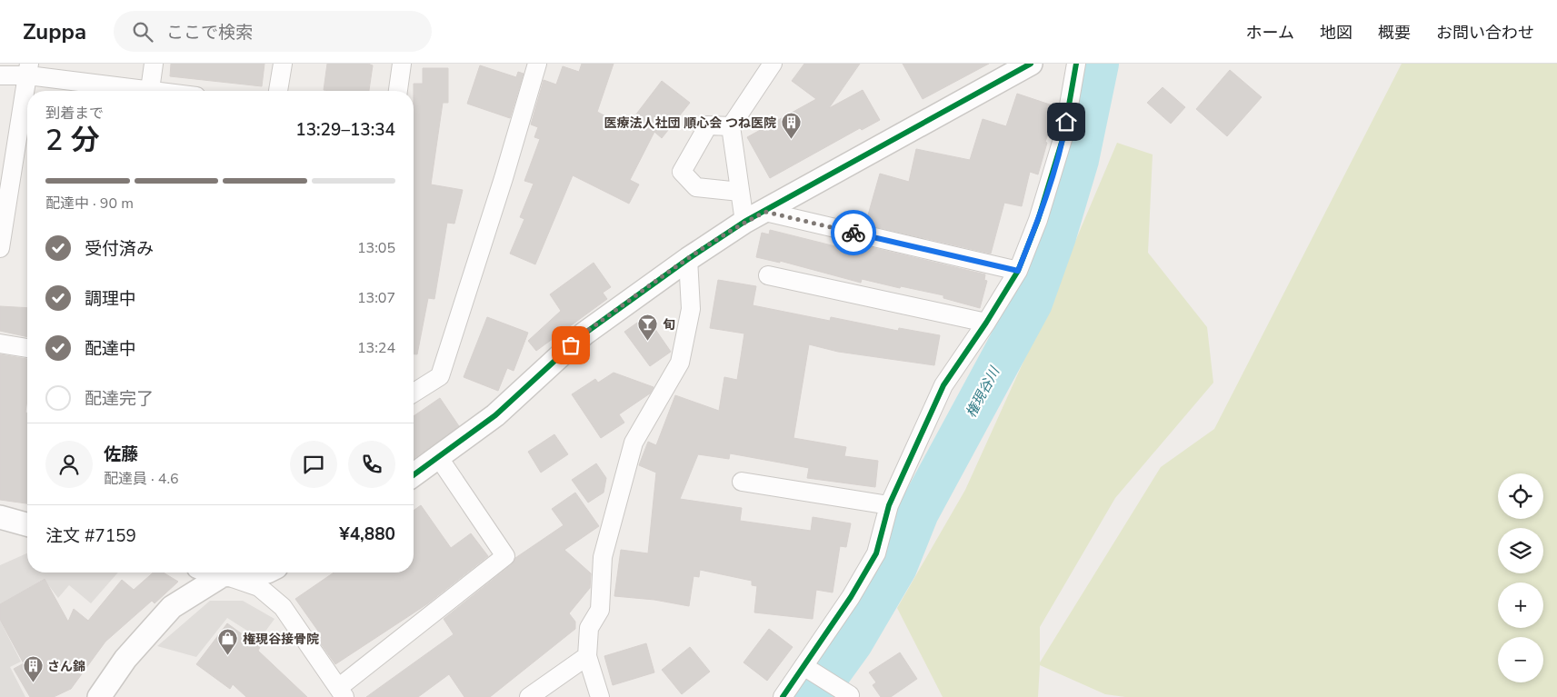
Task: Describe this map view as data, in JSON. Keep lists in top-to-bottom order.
{
  "water": ["権現谷川"],
  "places": {
    "building": ["医療法人社団 順心会 つね医院", "さん錦"],
    "bar": ["旬"],
    "shop": ["権現谷接骨院"]
  },
  "page": {
    "header": "Zuppa",
    "search": "ここで検索",
    "nav": [
      "ホーム",
      "地図",
      "概要",
      "お問い合わせ"
    ],
    "heading": ["2 分", "到着まで", "13:29–13:34"],
    "panel": [
      "佐藤",
      "配達員 · 4.6",
      "注文 #7159",
      "¥4,880"
    ],
    "bar": "配達中 · 90 m",
    "list": [
      ["受付済み", "13:05"],
      ["調理中", "13:07"],
      ["配達中", "13:24"],
      "配達完了"
    ],
    "map_buttons": ["+", "−"]
  }
}
